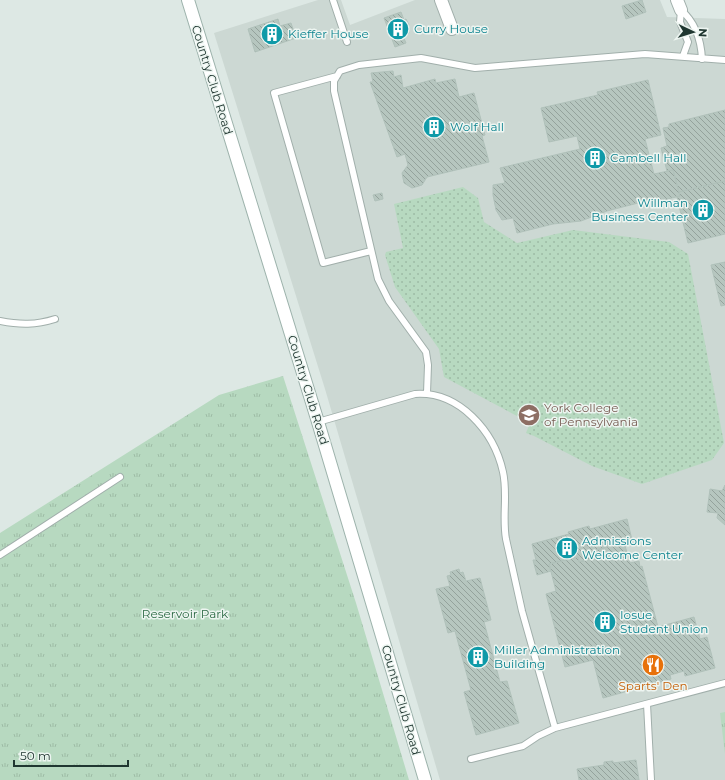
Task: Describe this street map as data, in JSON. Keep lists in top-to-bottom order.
{
  "streets": {
    "main road": ["Country Club Road"]
  },
  "parks": ["Reservoir Park"],
  "places": {
    "building": [
      "Curry House",
      "Kieffer House",
      "Wolf Hall",
      "Cambell Hall",
      "Willman Business Center",
      "Admissions Welcome Center",
      "Iosue Student Union",
      "Miller Administration Building"
    ],
    "school or university": ["York College of Pennsylvania"],
    "restaurant": ["Sparts' Den"]
  },
  "scale_bar": "50 m",
  "north": "right"
}
